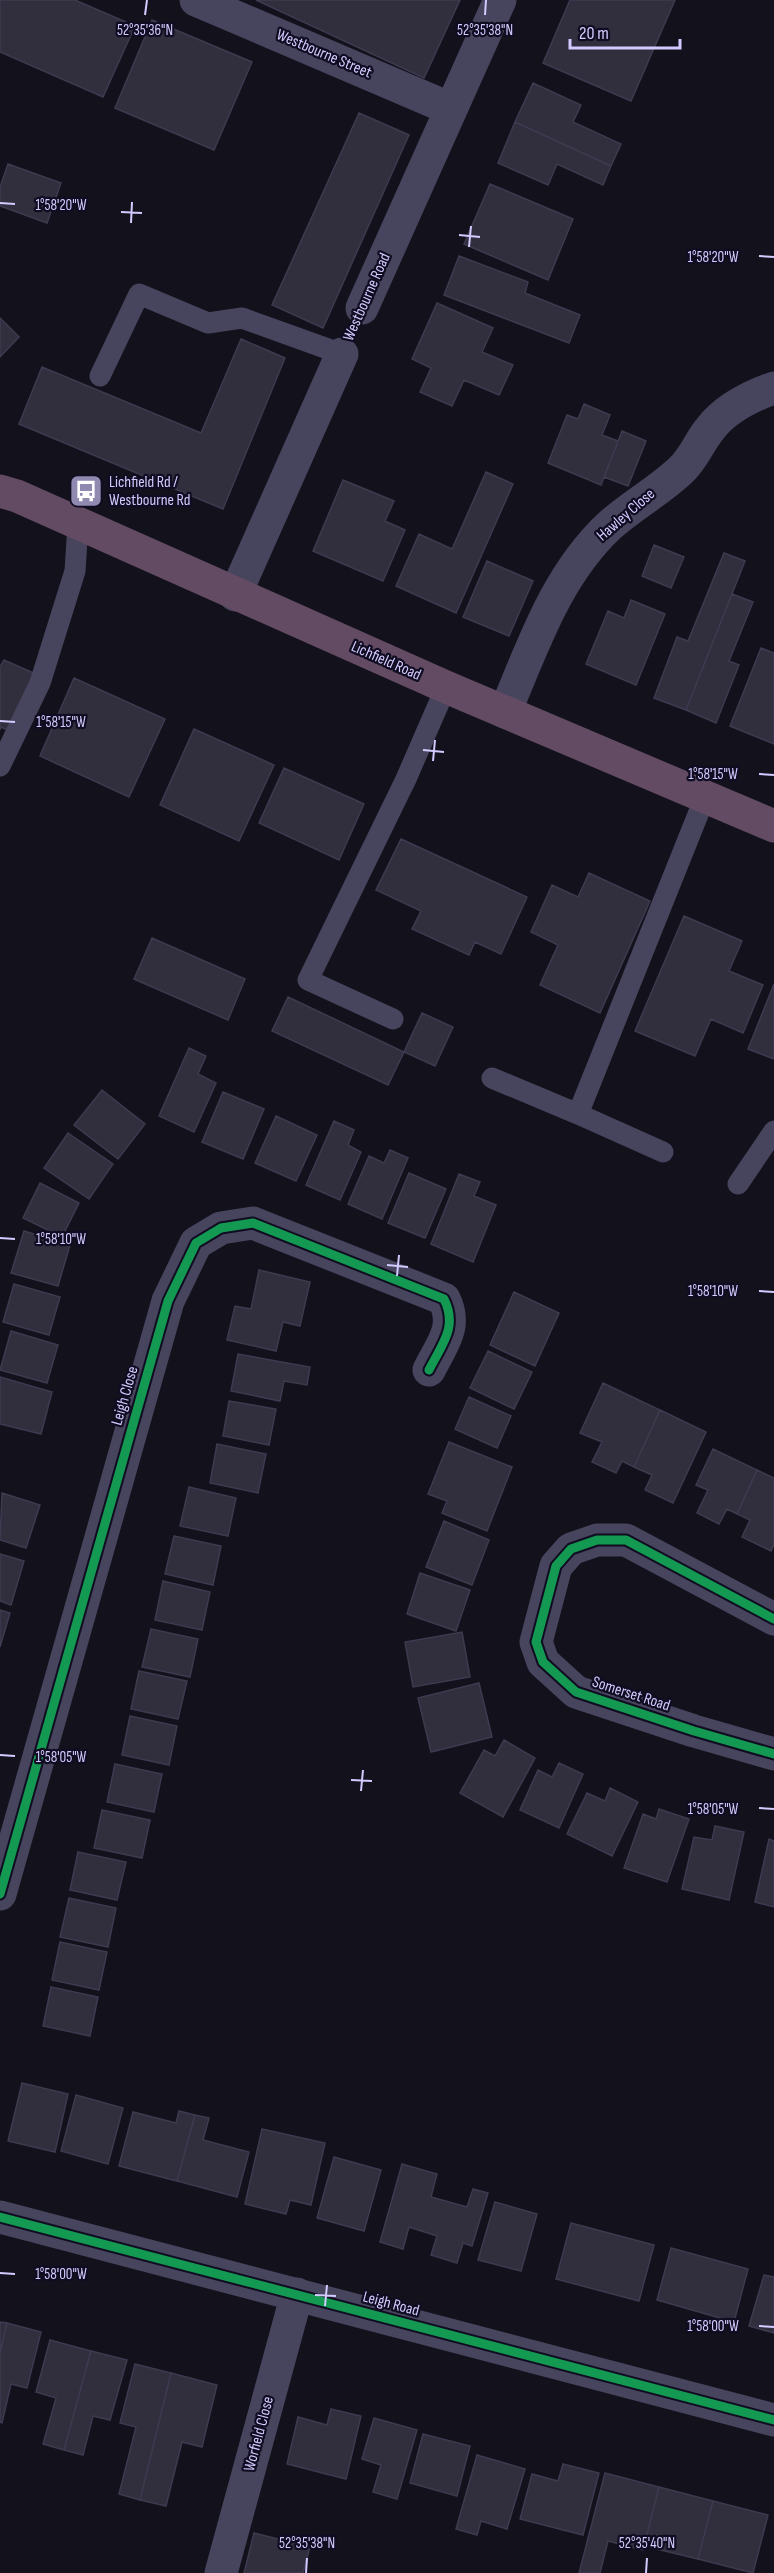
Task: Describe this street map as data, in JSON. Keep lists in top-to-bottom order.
{
  "streets": {
    "highway": ["Lichfield Road"],
    "street": [
      "Westbourne Street",
      "Westbourne Road",
      "Hawley Close",
      "Leigh Close",
      "Somerset Road",
      "Leigh Road",
      "Worfield Close"
    ]
  },
  "crossings": [
    ["Westbourne Street", "Westbourne Road"],
    ["Westbourne Road", "Lichfield Road"],
    ["Hawley Close", "Lichfield Road"],
    ["Leigh Road", "Worfield Close"]
  ],
  "places": {
    "bus stop": ["Lichfield Rd / Westbourne Rd"]
  },
  "scale_bar": "20 m",
  "coordinates": [
    "52°35'36\"N",
    "52°35'38\"N",
    "1°58'20\"W",
    "1°58'15\"W",
    "1°58'10\"W",
    "1°58'05\"W",
    "1°58'00\"W",
    "52°35'40\"N"
  ]
}
